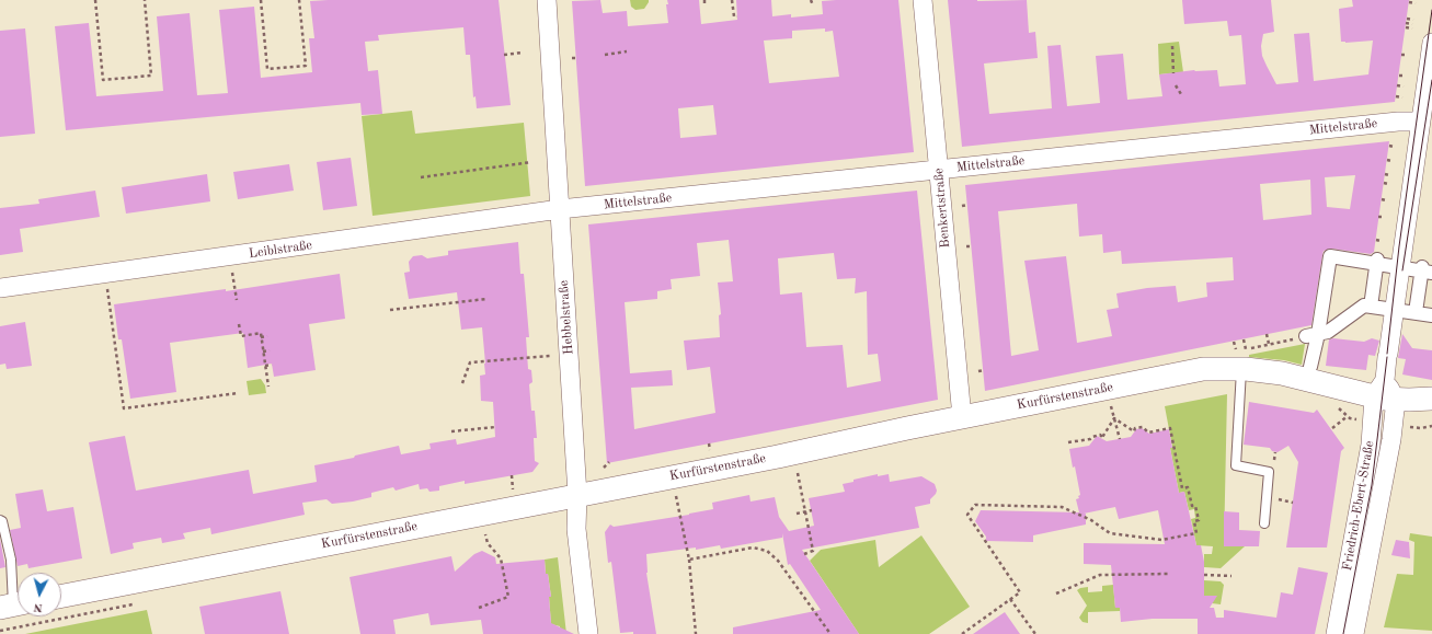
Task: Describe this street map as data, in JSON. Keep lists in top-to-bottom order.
{
  "streets": {
    "street": [
      "Mittelstraße",
      "Benkertstraße",
      "Leiblstraße",
      "Hebbelstraße",
      "Kurfürstenstraße",
      "Friedrich-Ebert-Straße"
    ]
  },
  "crossings": [
    ["Mittelstraße", "Benkertstraße"],
    ["Mittelstraße", "Leiblstraße"],
    ["Mittelstraße", "Hebbelstraße"],
    ["Mittelstraße", "Friedrich-Ebert-Straße"],
    ["Benkertstraße", "Kurfürstenstraße"],
    ["Leiblstraße", "Hebbelstraße"],
    ["Hebbelstraße", "Kurfürstenstraße"],
    ["Kurfürstenstraße", "Friedrich-Ebert-Straße"]
  ],
  "north": "bottom"
}
